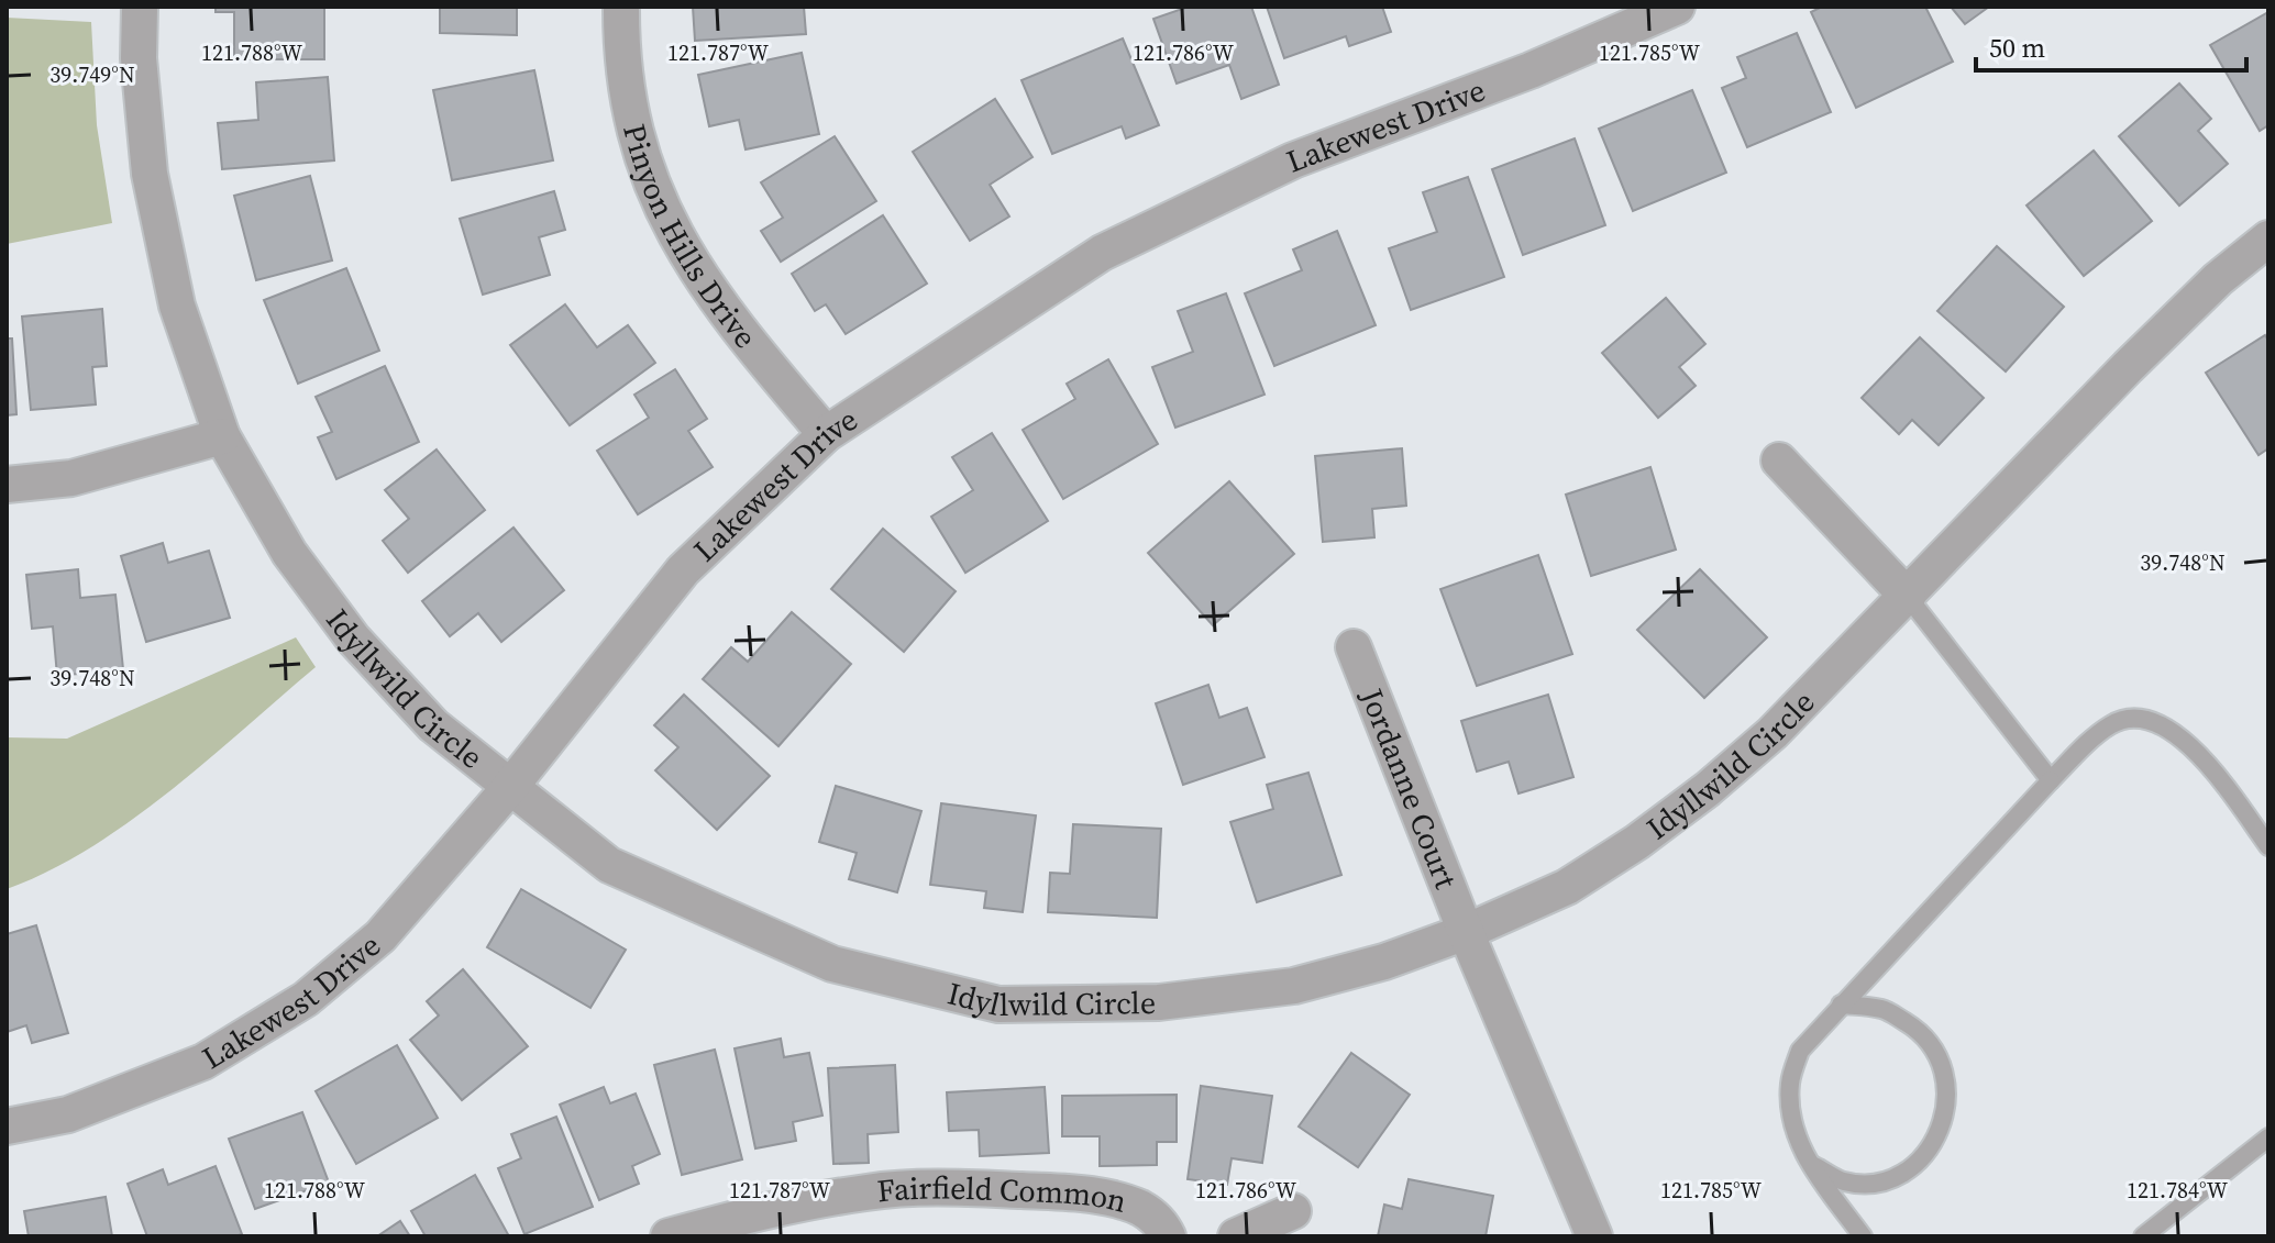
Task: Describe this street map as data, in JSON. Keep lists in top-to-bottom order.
{
  "streets": {
    "street": [
      "Lakewest Drive",
      "Pinyon Hills Drive",
      "Idyllwild Circle",
      "Jordanne Court",
      "Fairfield Common"
    ]
  },
  "crossings": [
    ["Lakewest Drive", "Pinyon Hills Drive"],
    ["Lakewest Drive", "Idyllwild Circle"],
    ["Idyllwild Circle", "Jordanne Court"]
  ],
  "scale_bar": "50 m",
  "coordinates": [
    "121.788°W",
    "121.787°W",
    "121.786°W",
    "121.785°W",
    "39.749°N",
    "39.748°N",
    "121.784°W"
  ]
}
